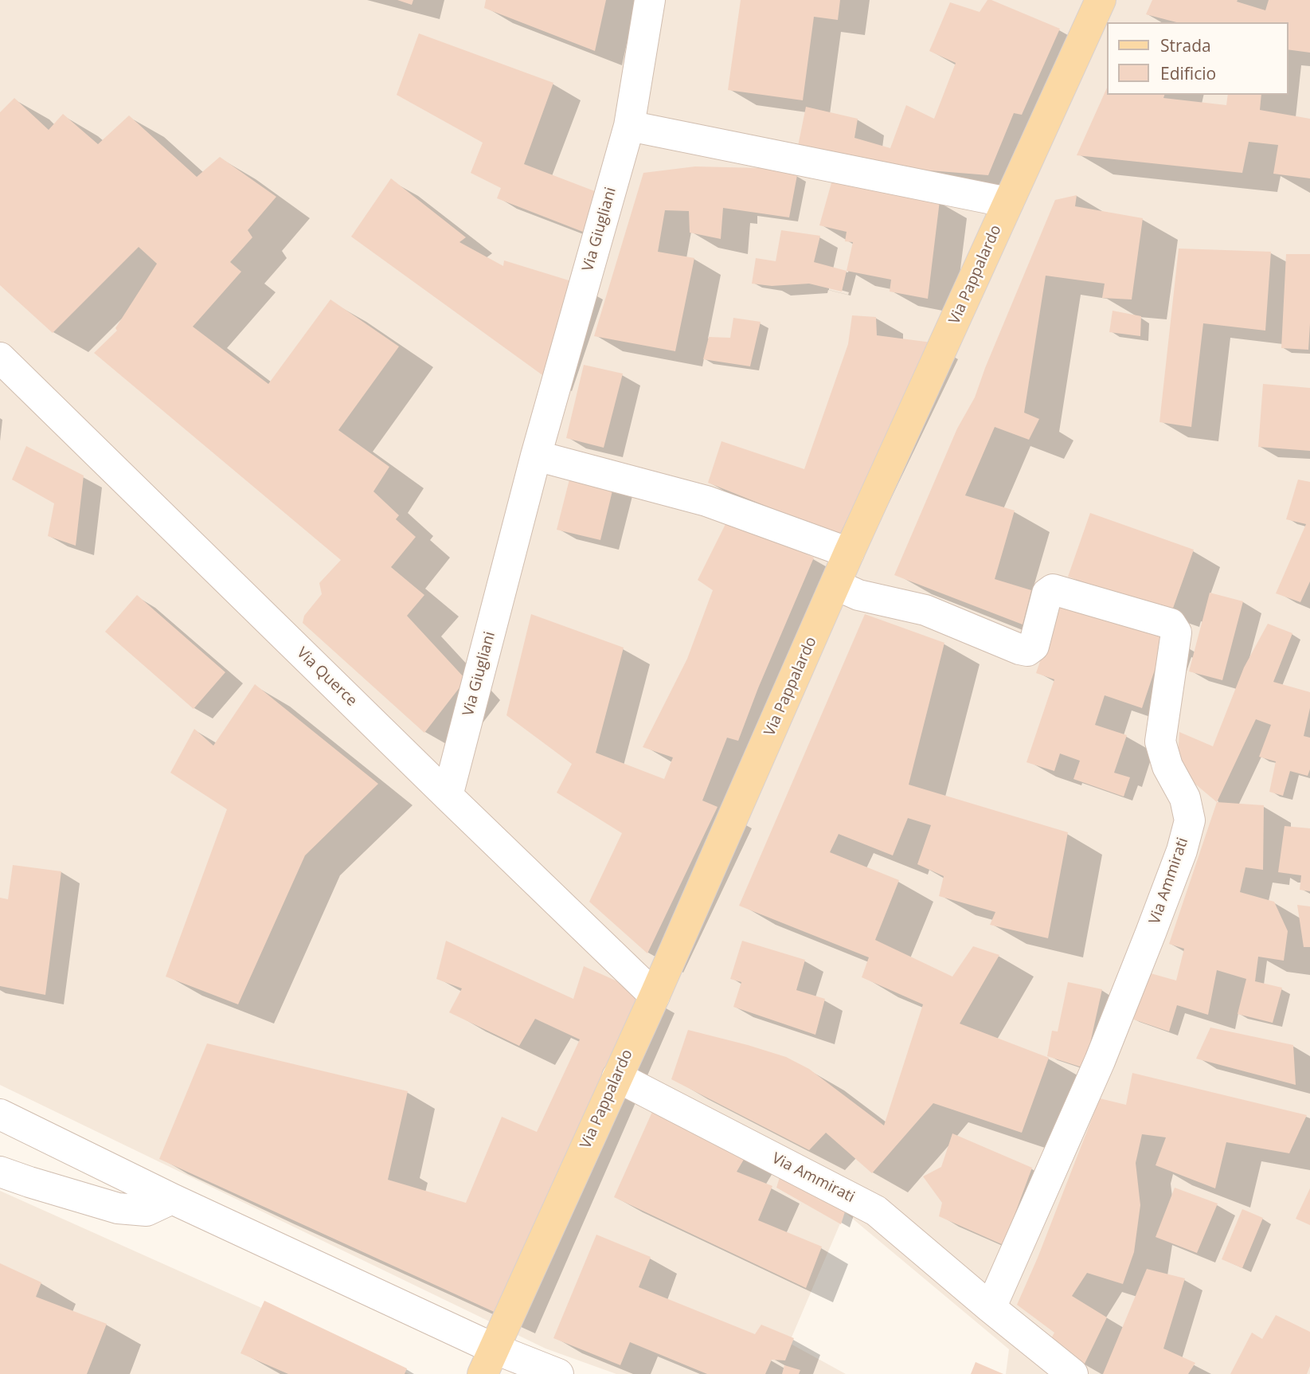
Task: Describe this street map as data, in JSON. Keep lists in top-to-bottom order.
{
  "streets": {
    "main road": ["Via Pappalardo"],
    "street": ["Via Giugliani", "Via Querce", "Via Ammirati"]
  },
  "crossings": [
    ["Via Giugliani", "Via Querce"],
    ["Via Pappalardo", "Via Querce"],
    ["Via Pappalardo", "Via Ammirati"]
  ],
  "legend": ["Strada", "Edificio"]
}
